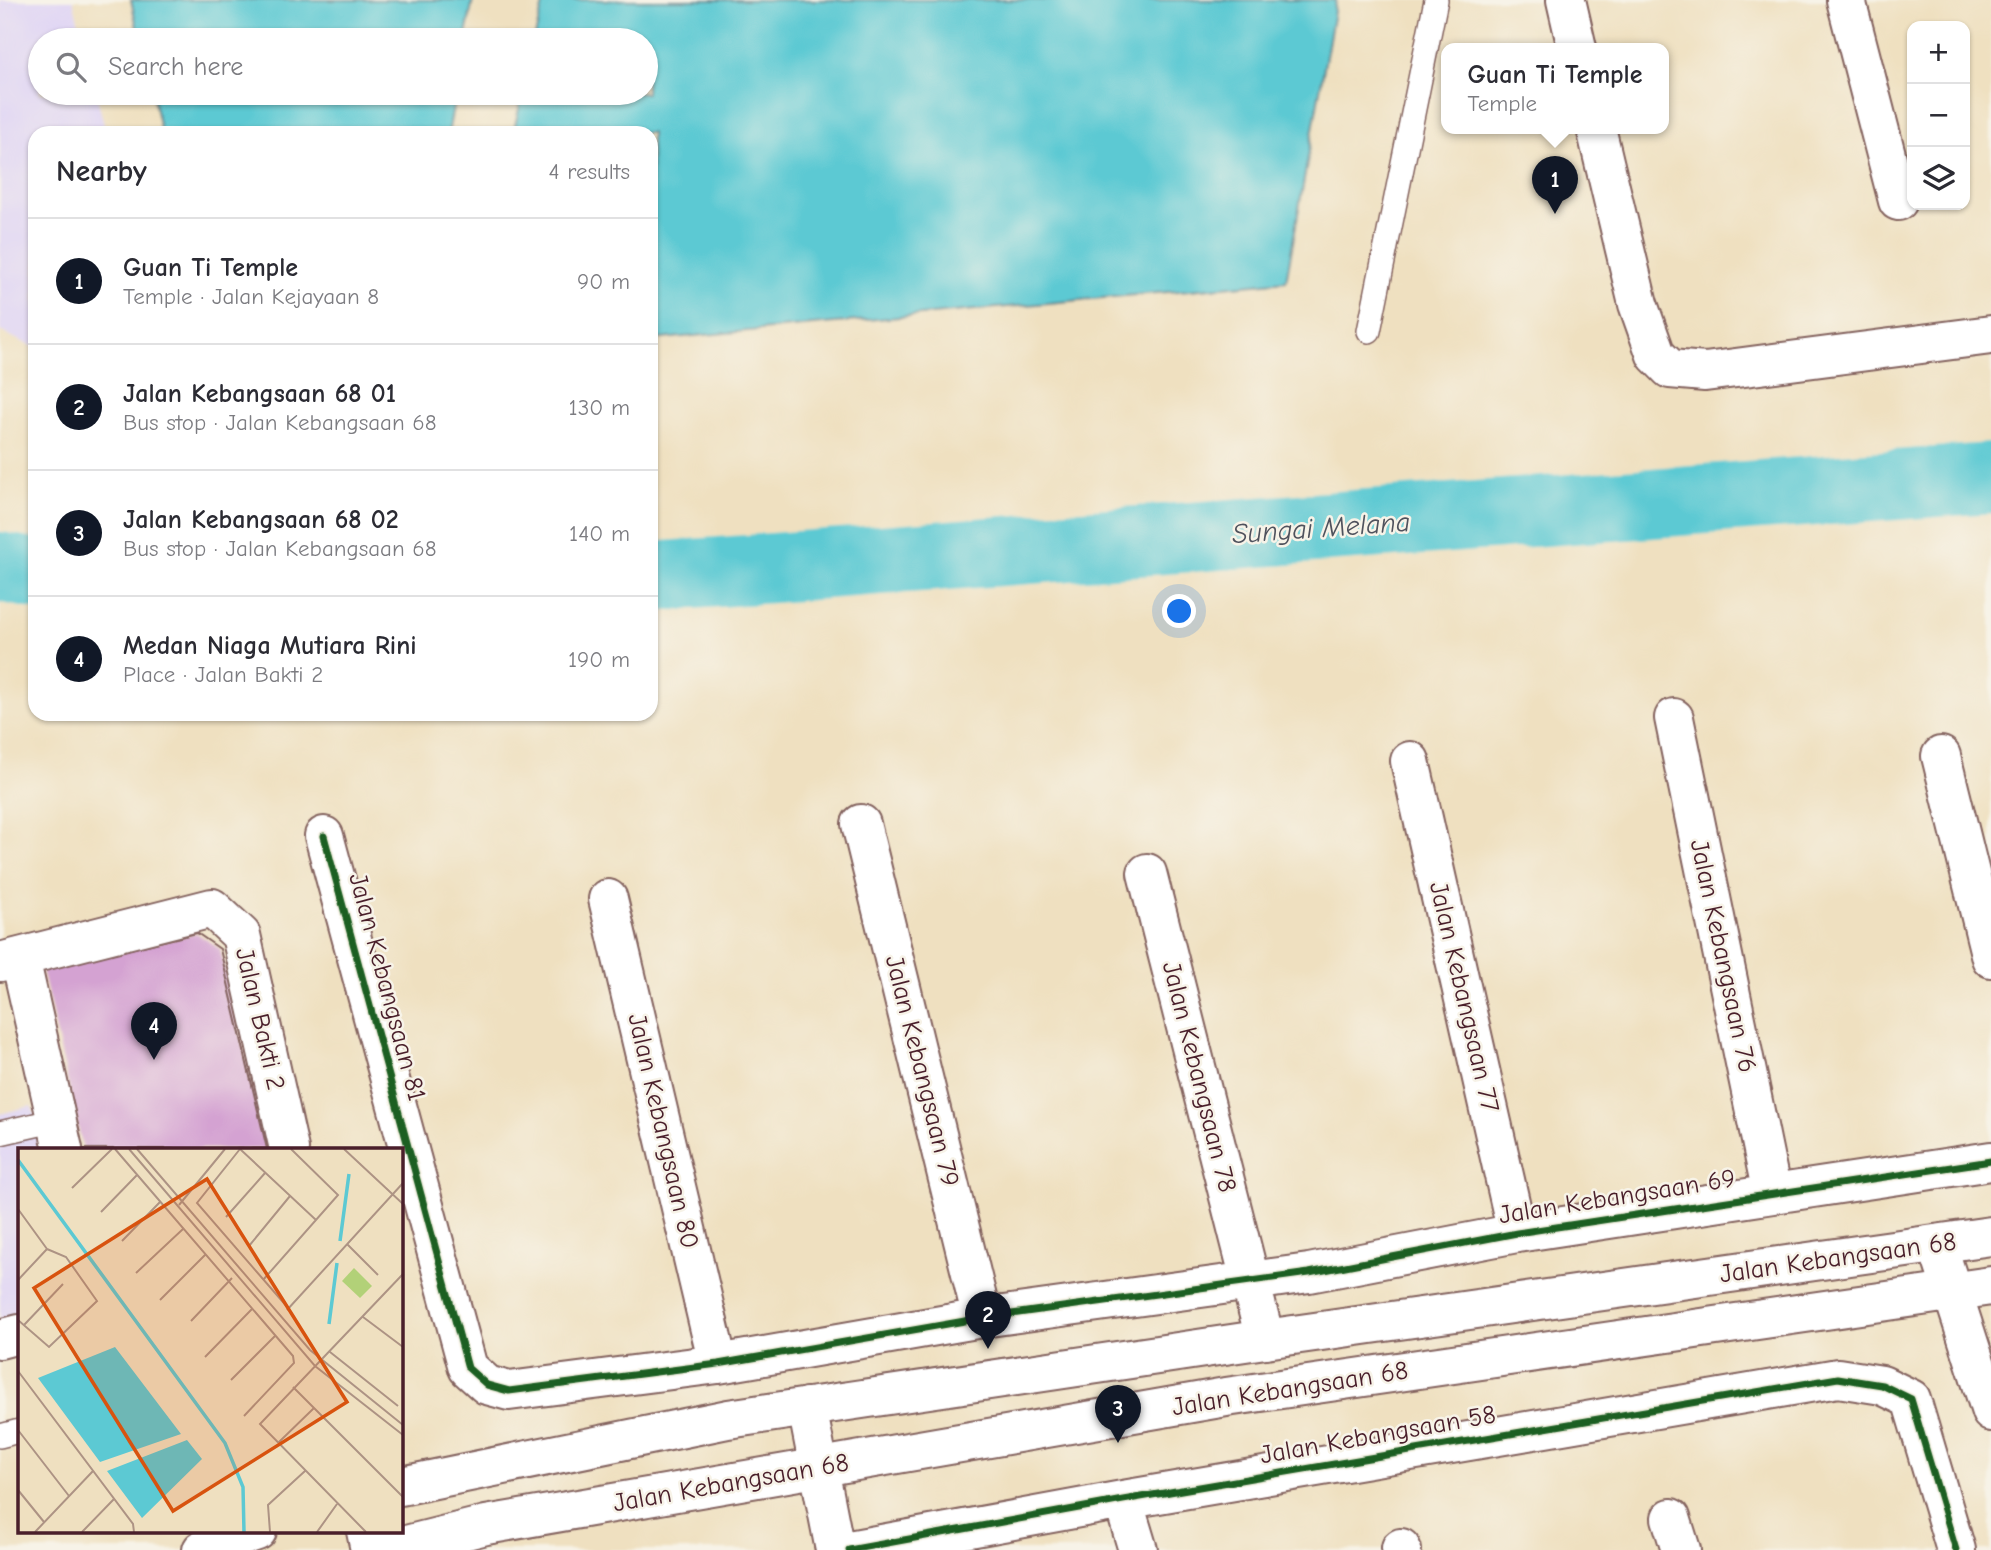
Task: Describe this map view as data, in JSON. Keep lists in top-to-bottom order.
{
  "streets": {
    "street": [
      "Jalan Kebangsaan 76",
      "Jalan Kebangsaan 81",
      "Jalan Kebangsaan 77",
      "Jalan Bakti 2",
      "Jalan Kebangsaan 79",
      "Jalan Kebangsaan 78",
      "Jalan Kebangsaan 80",
      "Jalan Kebangsaan 69",
      "Jalan Kebangsaan 68",
      "Jalan Kebangsaan 58"
    ]
  },
  "crossings": [
    ["Jalan Kebangsaan 76", "Jalan Kebangsaan 69"],
    ["Jalan Kebangsaan 81", "Jalan Kebangsaan 69"],
    ["Jalan Kebangsaan 77", "Jalan Kebangsaan 69"],
    ["Jalan Kebangsaan 79", "Jalan Kebangsaan 69"],
    ["Jalan Kebangsaan 78", "Jalan Kebangsaan 69"],
    ["Jalan Kebangsaan 78", "Jalan Kebangsaan 68"],
    ["Jalan Kebangsaan 80", "Jalan Kebangsaan 69"]
  ],
  "water": ["Sungai Melana"],
  "page": {
    "map_buttons": ["+", "−"],
    "search": "Search here",
    "popup": ["Guan Ti Temple", "Temple"],
    "heading": ["Nearby", "4 results"],
    "pins": [
      "1",
      "4",
      "2",
      "3"
    ],
    "list": [
      {
        "mark": "1",
        "name": "Guan Ti Temple",
        "note": "Temple · Jalan Kejayaan 8",
        "value": "90 m"
      },
      {
        "mark": "2",
        "name": "Jalan Kebangsaan 68 01",
        "note": "Bus stop · Jalan Kebangsaan 68",
        "value": "130 m"
      },
      {
        "mark": "3",
        "name": "Jalan Kebangsaan 68 02",
        "note": "Bus stop · Jalan Kebangsaan 68",
        "value": "140 m"
      },
      {
        "mark": "4",
        "name": "Medan Niaga Mutiara Rini",
        "note": "Place · Jalan Bakti 2",
        "value": "190 m"
      }
    ]
  }
}
